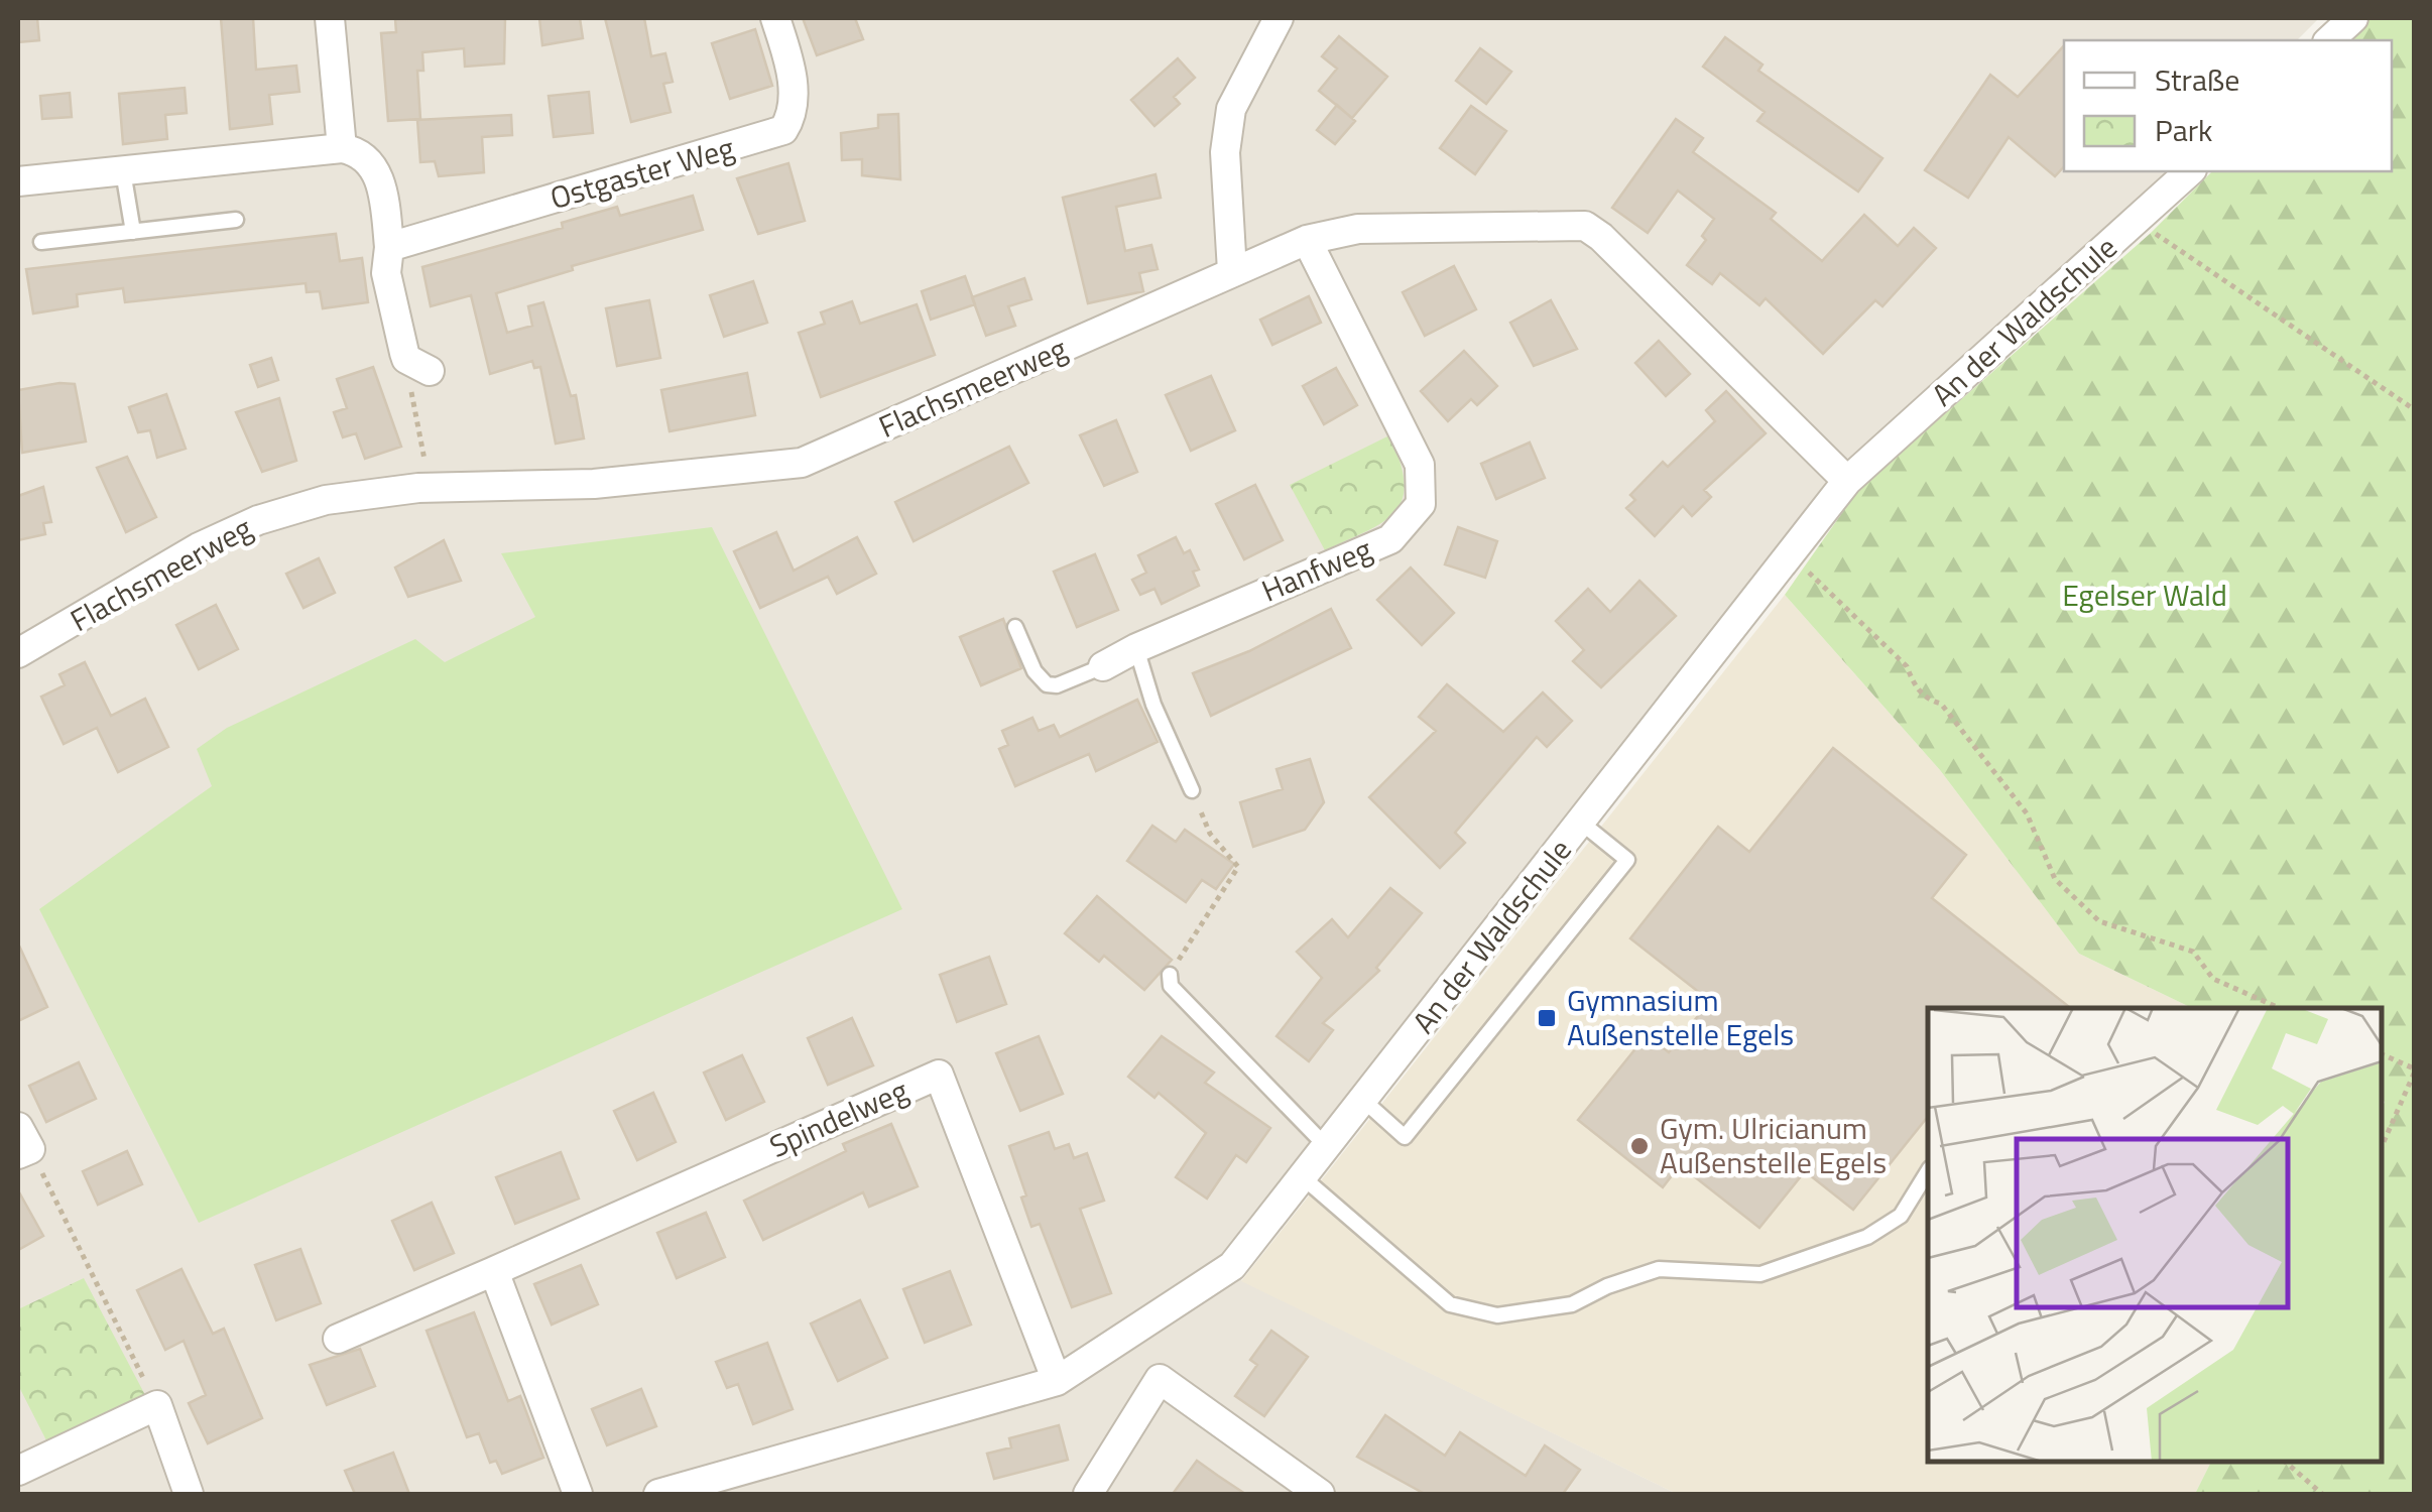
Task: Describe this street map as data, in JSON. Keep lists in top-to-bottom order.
{
  "streets": {
    "street": [
      "Ostgaster Weg",
      "An der Waldschule",
      "Flachsmeerweg",
      "Hanfweg",
      "Spindelweg"
    ]
  },
  "crossings": [
    ["An der Waldschule", "Flachsmeerweg"],
    ["An der Waldschule", "Spindelweg"],
    ["Flachsmeerweg", "Hanfweg"]
  ],
  "parks": ["Egelser Wald"],
  "places": {
    "transit": ["Gymnasium Außenstelle Egels"],
    "other": ["Gym. Ulricianum Außenstelle Egels"]
  },
  "legend": ["Straße", "Park"]
}
